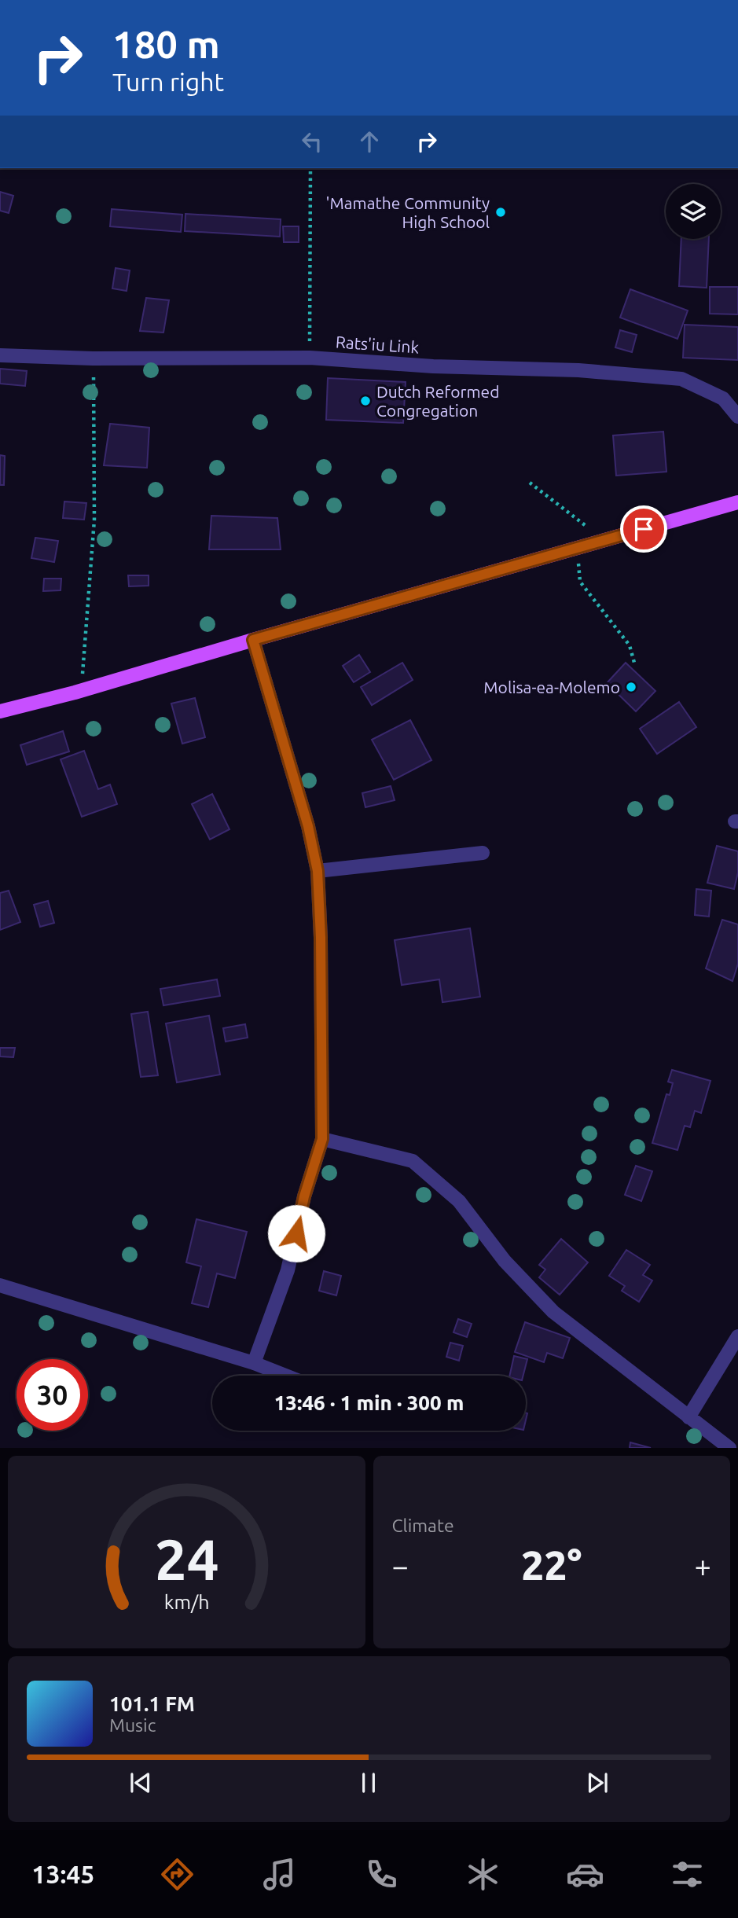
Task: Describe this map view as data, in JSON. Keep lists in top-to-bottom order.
{
  "streets": {
    "street": ["Rats'iu Link"]
  },
  "places": ["'Mamathe Community High School", "Dutch Reformed Congregation", "Molisa-ea-Molemo"],
  "page": {
    "turn": ["180 m", "Turn right"],
    "limit": "30",
    "trip": "13:46 · 1 min · 300 m",
    "tile": "Climate",
    "heat": ["−", "22°", "+"],
    "song": ["101.1 FM", "Music"],
    "tabs": "13:45",
    "gauge": ["24", "km/h"]
  }
}
